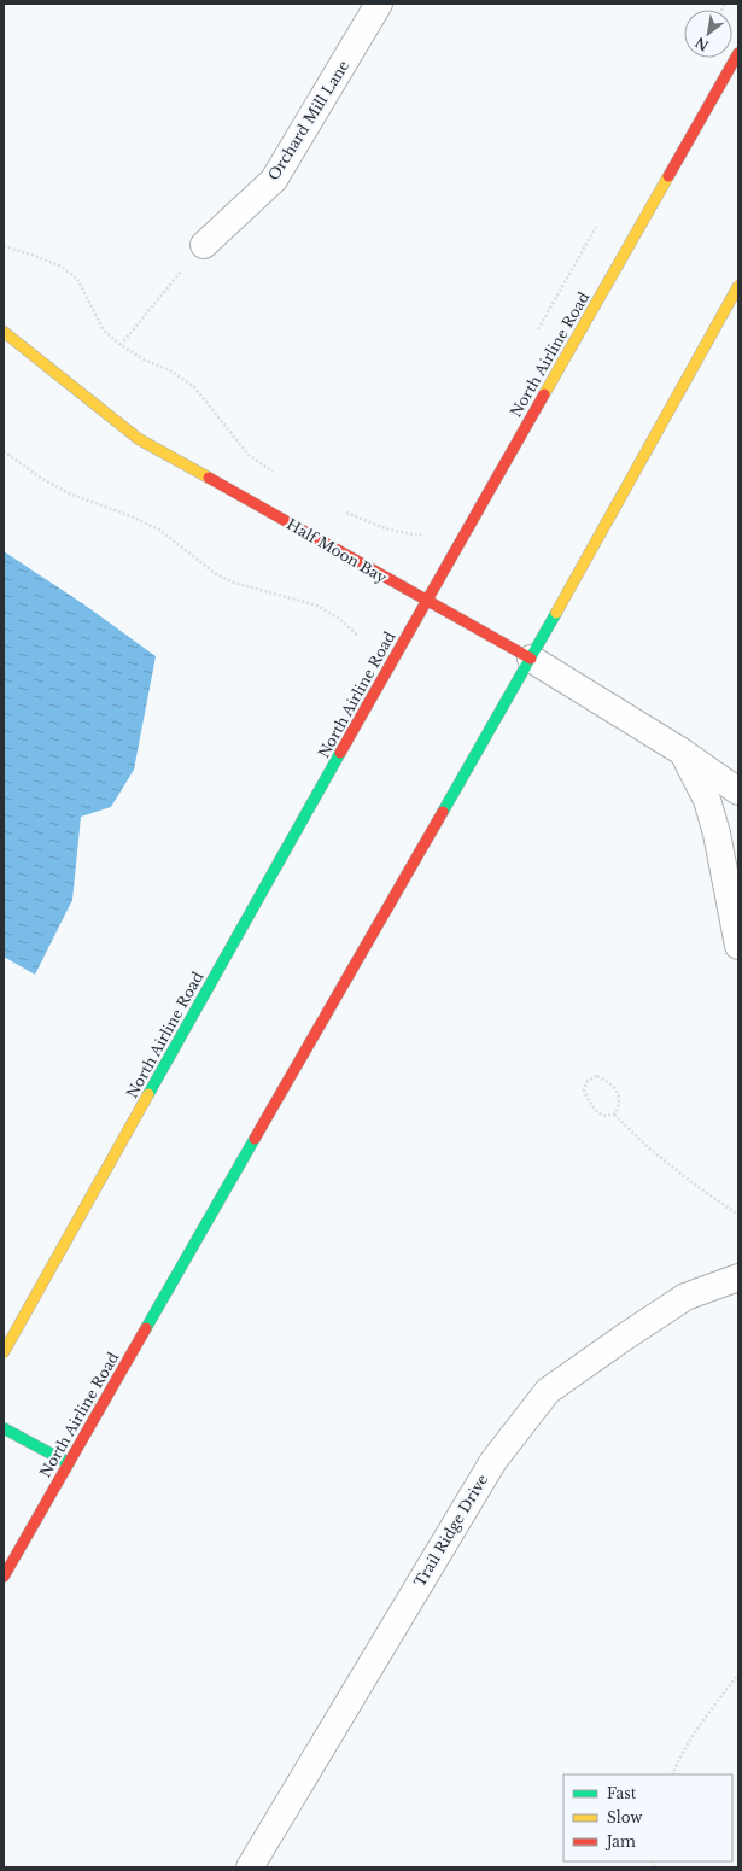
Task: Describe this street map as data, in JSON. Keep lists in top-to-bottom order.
{
  "streets": {
    "main road": ["North Airline Road", "Half Moon Bay"],
    "street": ["Orchard Mill Lane", "Trail Ridge Drive"]
  },
  "crossings": [
    ["North Airline Road", "Half Moon Bay"]
  ],
  "legend": ["Fast", "Slow", "Jam"],
  "north": "bottom left"
}
